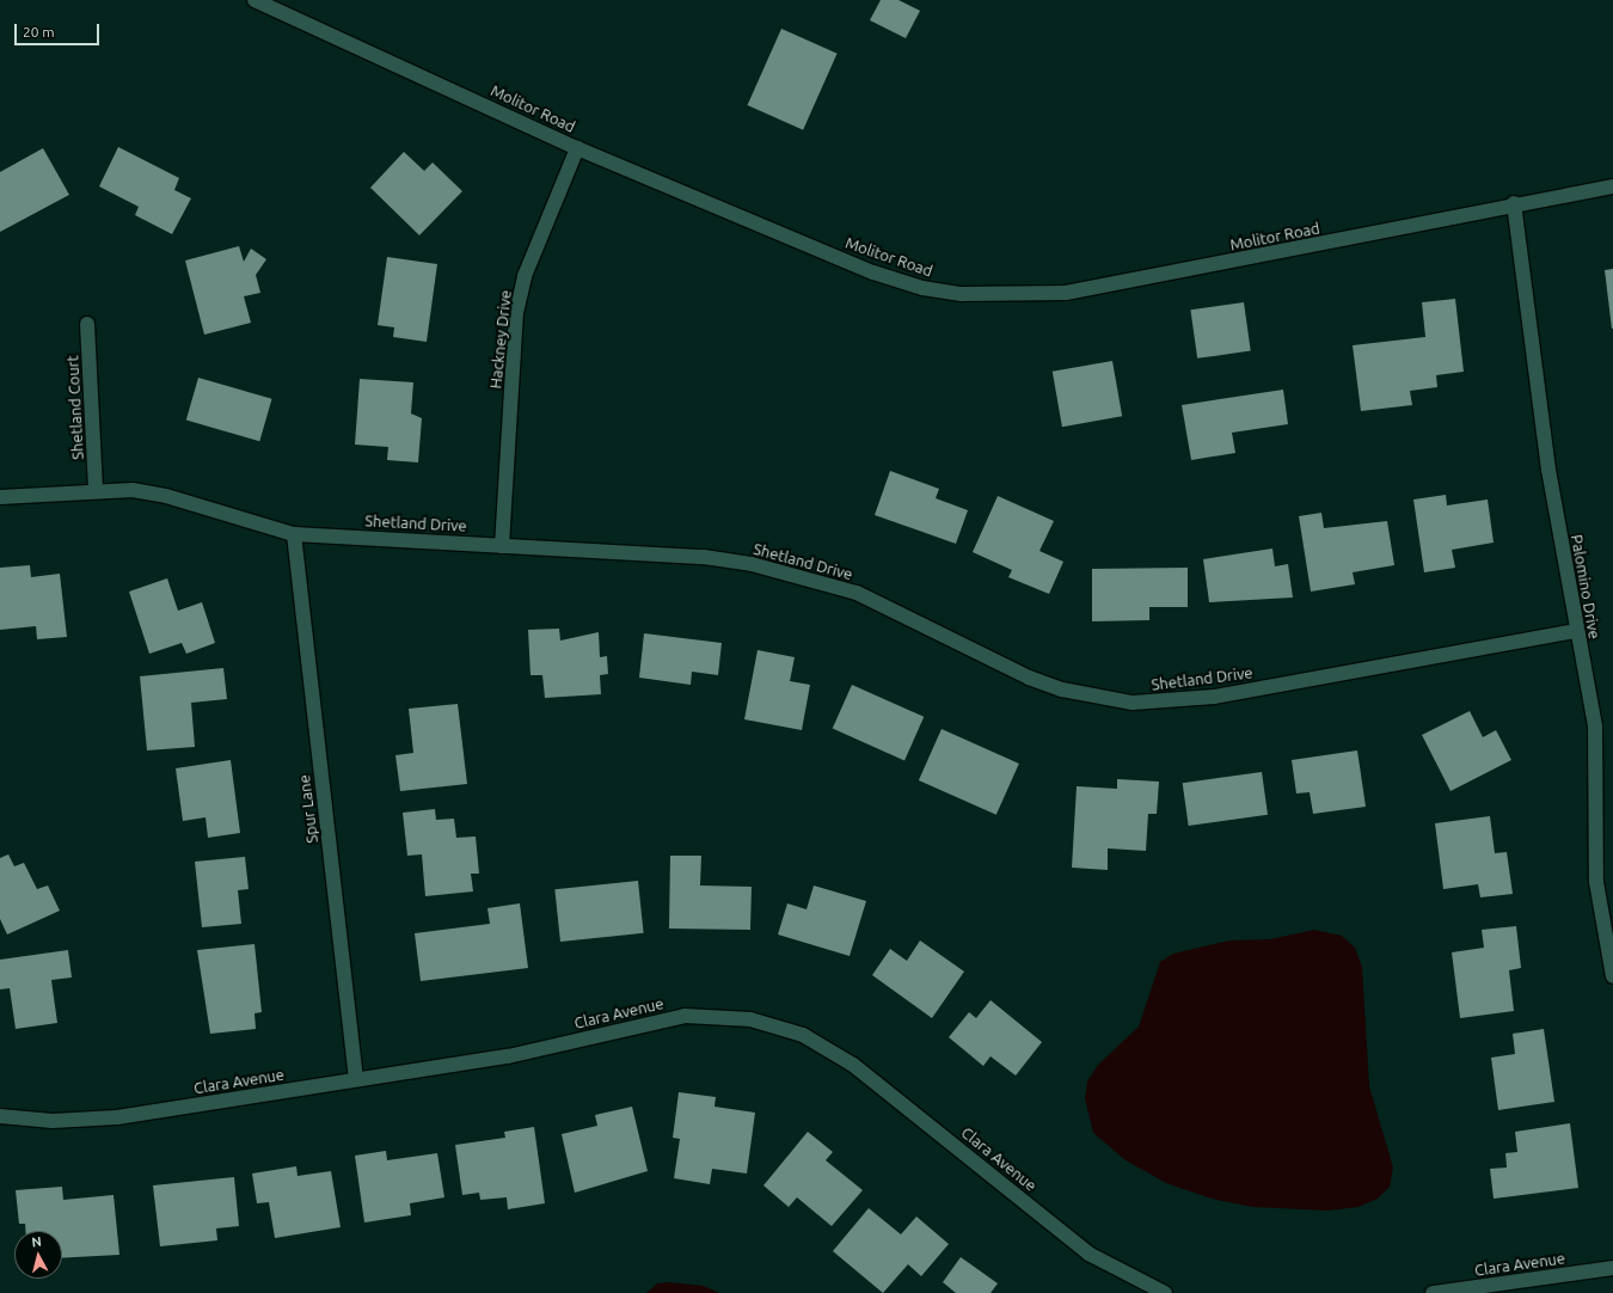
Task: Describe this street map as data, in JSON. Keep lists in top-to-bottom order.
{
  "streets": {
    "street": [
      "Molitor Road",
      "Hackney Drive",
      "Shetland Court",
      "Shetland Drive",
      "Palomino Drive",
      "Spur Lane",
      "Clara Avenue"
    ]
  },
  "crossings": [
    ["Molitor Road", "Hackney Drive"],
    ["Molitor Road", "Palomino Drive"],
    ["Hackney Drive", "Shetland Drive"],
    ["Shetland Court", "Shetland Drive"],
    ["Shetland Drive", "Palomino Drive"],
    ["Shetland Drive", "Spur Lane"],
    ["Spur Lane", "Clara Avenue"]
  ],
  "scale_bar": "20 m",
  "north": "top"
}
